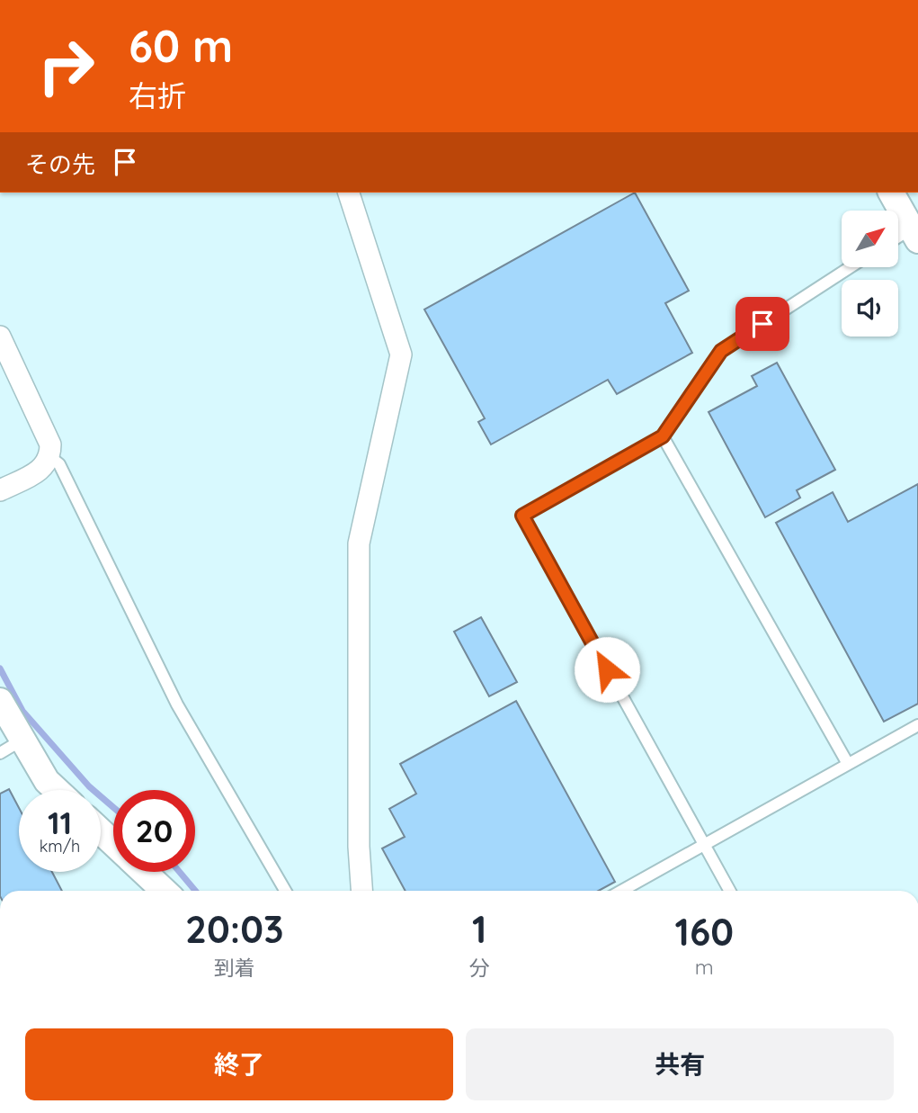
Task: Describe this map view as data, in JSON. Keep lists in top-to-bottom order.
{
  "north": "top right",
  "page": {
    "turn": ["60 m", "右折"],
    "then": "その先",
    "speed": "11 km/h",
    "limit": "20",
    "eta": [
      "20:03",
      "到着",
      "1",
      "分",
      "160",
      "m"
    ],
    "buttons": ["終了", "共有"]
  }
}
